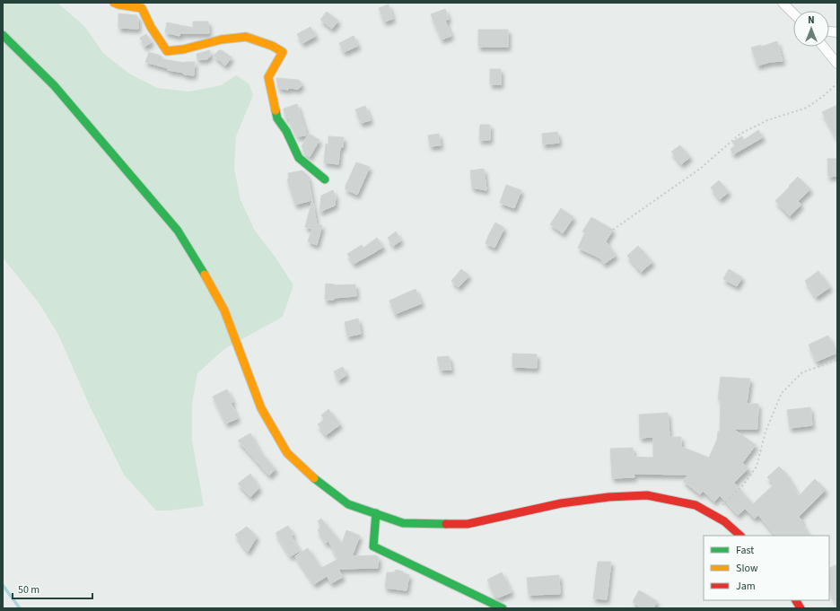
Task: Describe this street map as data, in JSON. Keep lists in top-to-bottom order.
{
  "legend": ["Fast", "Slow", "Jam"],
  "scale_bar": "50 m",
  "north": "top"
}
